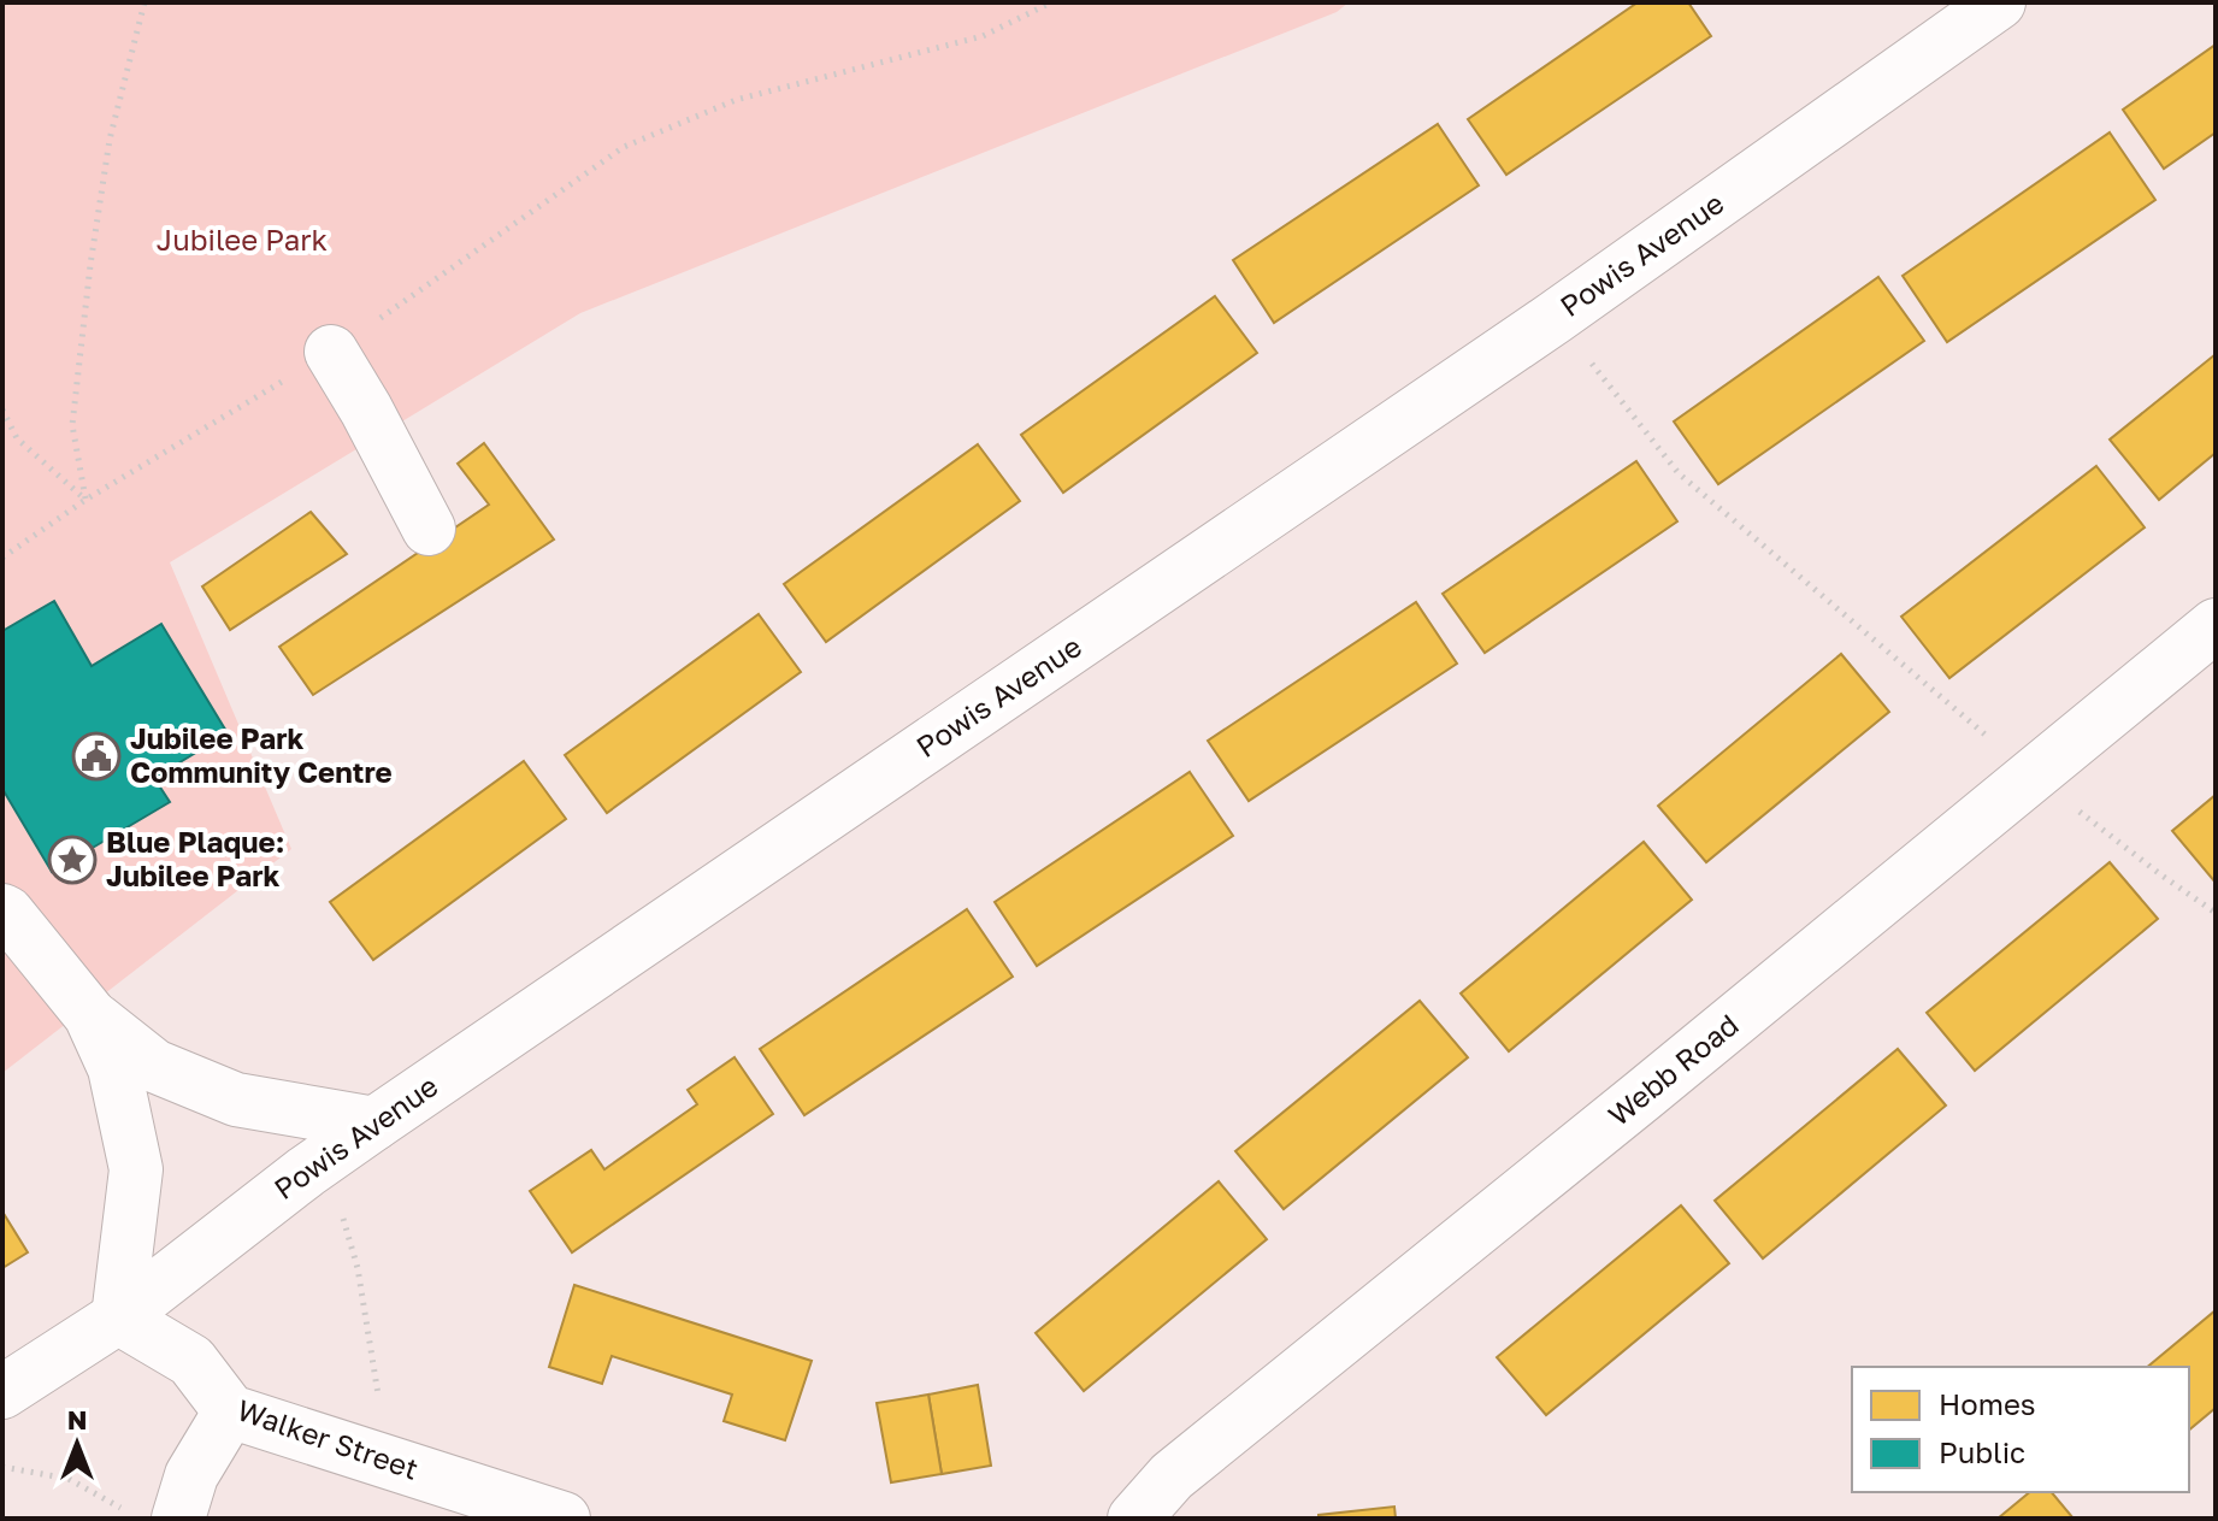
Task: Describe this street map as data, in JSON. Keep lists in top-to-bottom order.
{
  "streets": {
    "street": ["Powis Avenue", "Webb Road", "Walker Street"]
  },
  "crossings": [
    ["Powis Avenue", "Walker Street"]
  ],
  "parks": ["Jubilee Park"],
  "places": {
    "public building": ["Jubilee Park Community Centre"],
    "place": ["Blue Plaque: Jubilee Park"]
  },
  "legend": ["Homes", "Public"],
  "north": "top"
}
